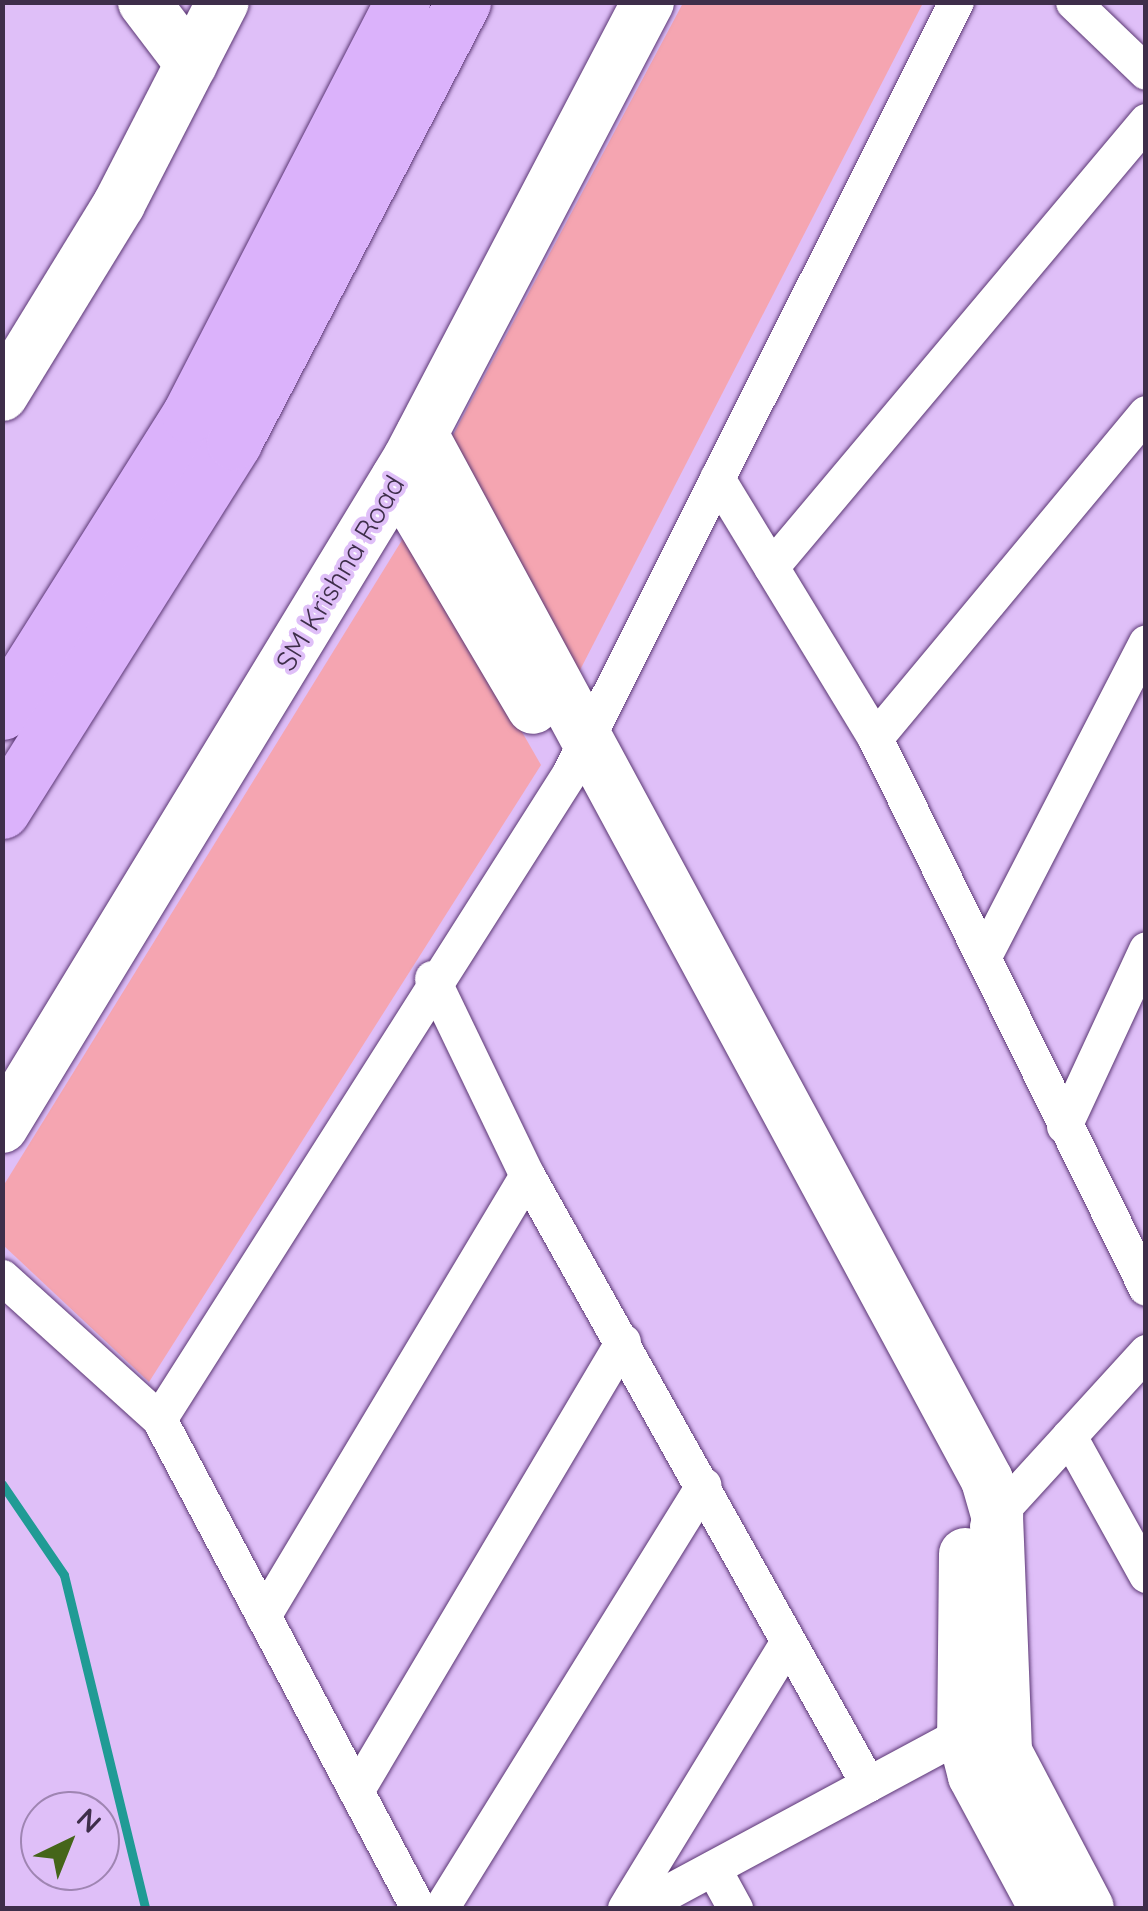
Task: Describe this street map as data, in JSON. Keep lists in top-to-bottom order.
{
  "streets": {
    "street": ["SM Krishna Road"]
  },
  "north": "top right"
}
